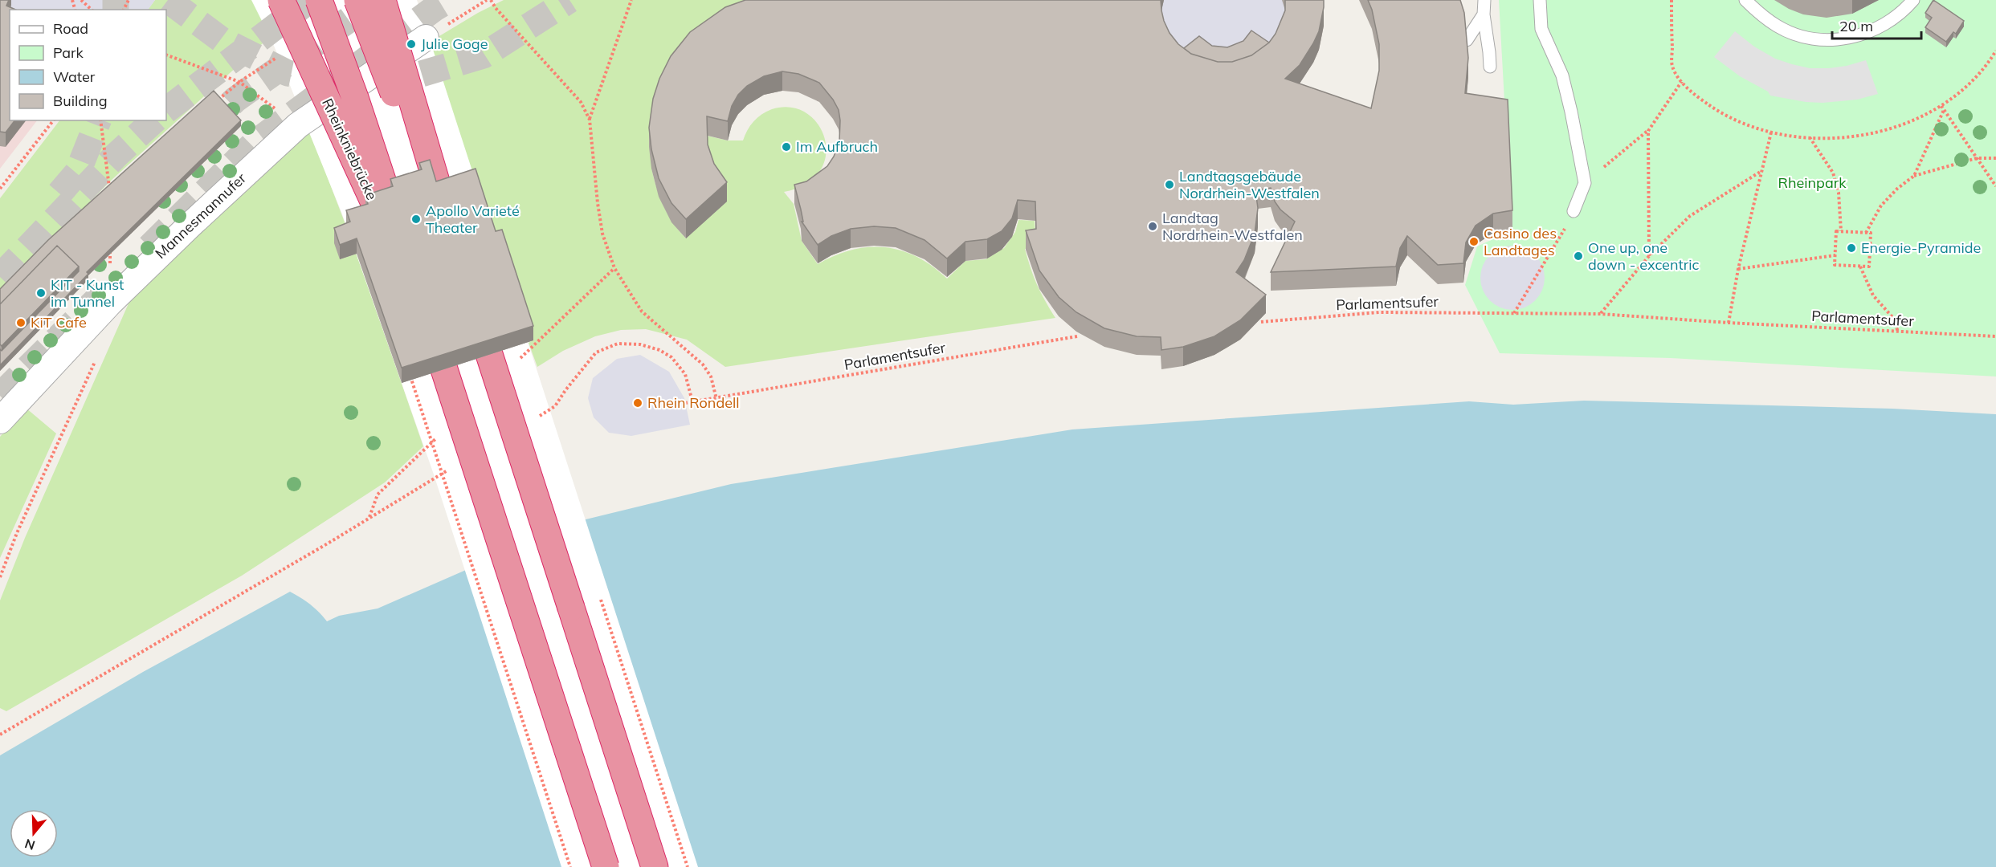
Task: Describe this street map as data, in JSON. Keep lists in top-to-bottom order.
{
  "streets": {
    "highway": ["Rheinkniebrücke"],
    "street": ["Mannesmannufer"],
    "path": ["Parlamentsufer"]
  },
  "parks": ["Rheinpark"],
  "places": [
    "Julie Goge",
    "Im Aufbruch",
    "Landtagsgebäude Nordrhein-Westfalen",
    "Apollo Varieté Theater",
    "Landtag Nordrhein-Westfalen",
    "Casino des Landtages",
    "Energie-Pyramide",
    "One up, one down - excentric",
    "KIT - Kunst im Tunnel",
    "KiT Cafe",
    "Rhein Rondell"
  ],
  "legend": [
    "Road",
    "Park",
    "Water",
    "Building"
  ],
  "scale_bar": "20 m",
  "north": "bottom"
}
